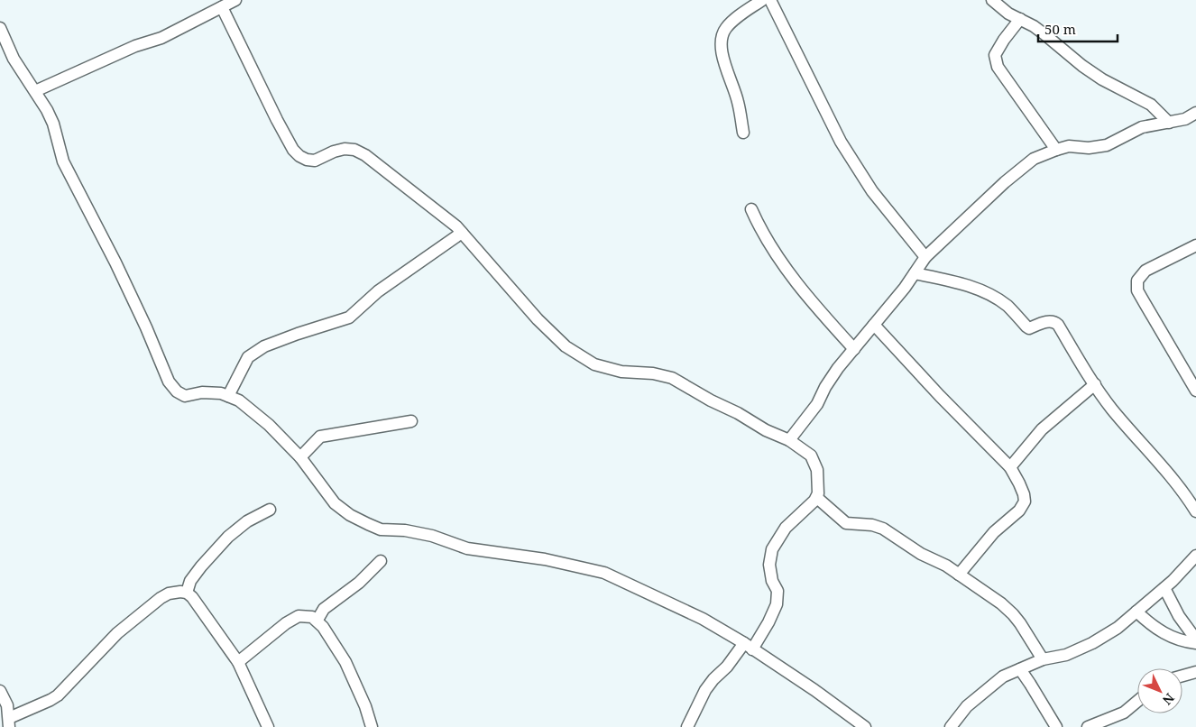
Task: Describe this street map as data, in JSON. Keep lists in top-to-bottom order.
{
  "scale_bar": "50 m",
  "north": "bottom right"
}
